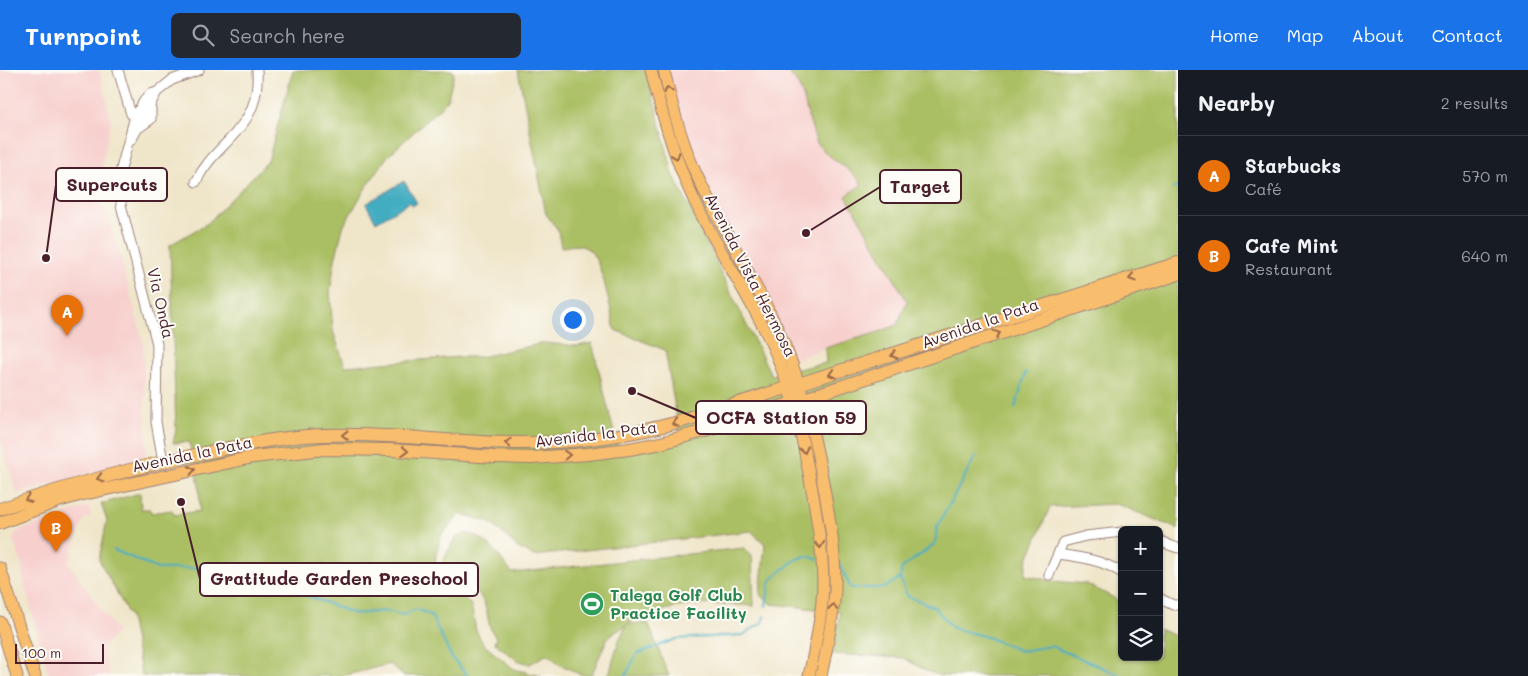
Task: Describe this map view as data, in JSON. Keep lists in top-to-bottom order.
{
  "streets": {
    "highway": ["Avenida la Pata"],
    "main road": ["Avenida Vista Hermosa"],
    "street": ["Via Onda"]
  },
  "crossings": [
    ["Avenida Vista Hermosa", "Avenida la Pata"],
    ["Via Onda", "Avenida la Pata"]
  ],
  "places": {
    "other": [
      "Target",
      "Supercuts",
      "OCFA Station 59",
      "Gratitude Garden Preschool"
    ],
    "sports": ["Talega Golf Club Practice Facility"]
  },
  "scale_bar": "100 m",
  "page": {
    "header": "Turnpoint",
    "search": "Search here",
    "nav": [
      "Home",
      "Map",
      "About",
      "Contact"
    ],
    "heading": ["Nearby", "2 results"],
    "list": [
      {
        "mark": "A",
        "name": "Starbucks",
        "note": "Café",
        "value": "570 m"
      },
      {
        "mark": "B",
        "name": "Cafe Mint",
        "note": "Restaurant",
        "value": "640 m"
      }
    ],
    "pins": ["A", "B"],
    "map_buttons": ["+", "−"],
    "scale": "100 m"
  }
}
